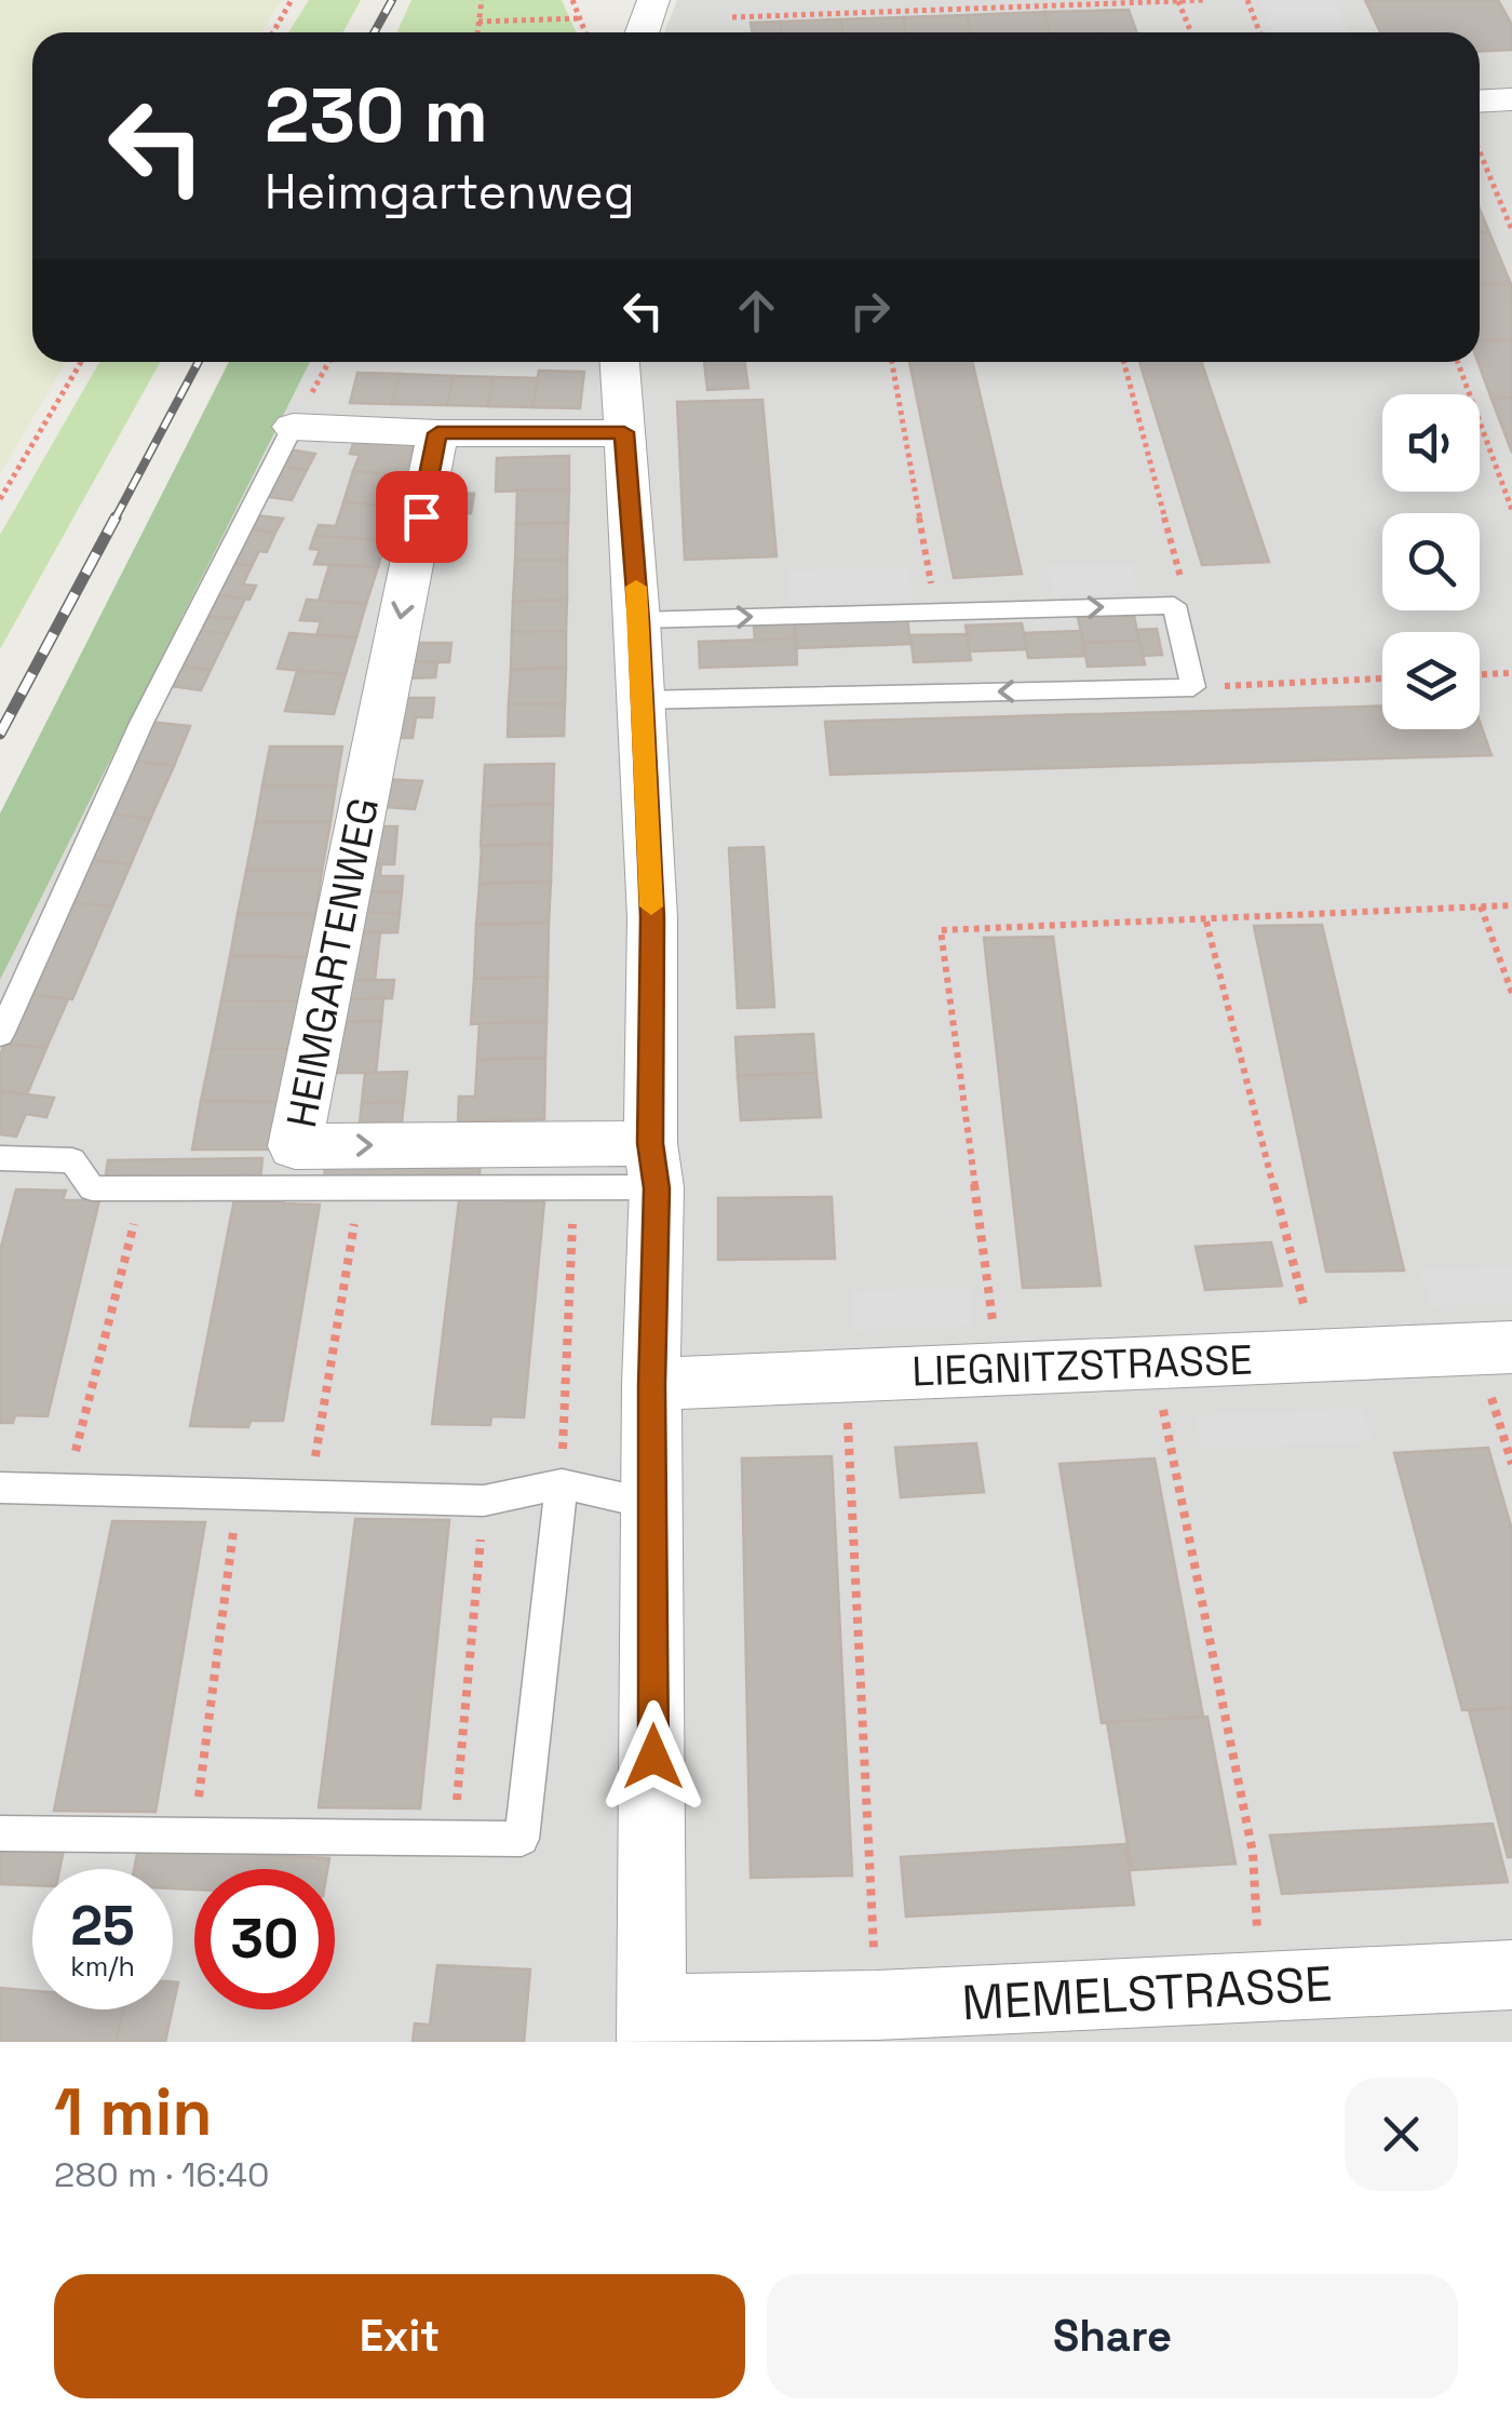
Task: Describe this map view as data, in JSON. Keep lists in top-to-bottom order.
{
  "streets": {
    "street": ["HEIMGARTENWEG", "LIEGNITZSTRASSE", "MEMELSTRASSE"]
  },
  "page": {
    "turn": ["230 m", "Heimgartenweg"],
    "speed": "25 km/h",
    "limit": "30",
    "heading": ["1 min", "280 m · 16:40"],
    "buttons": ["Exit", "Share"]
  }
}
